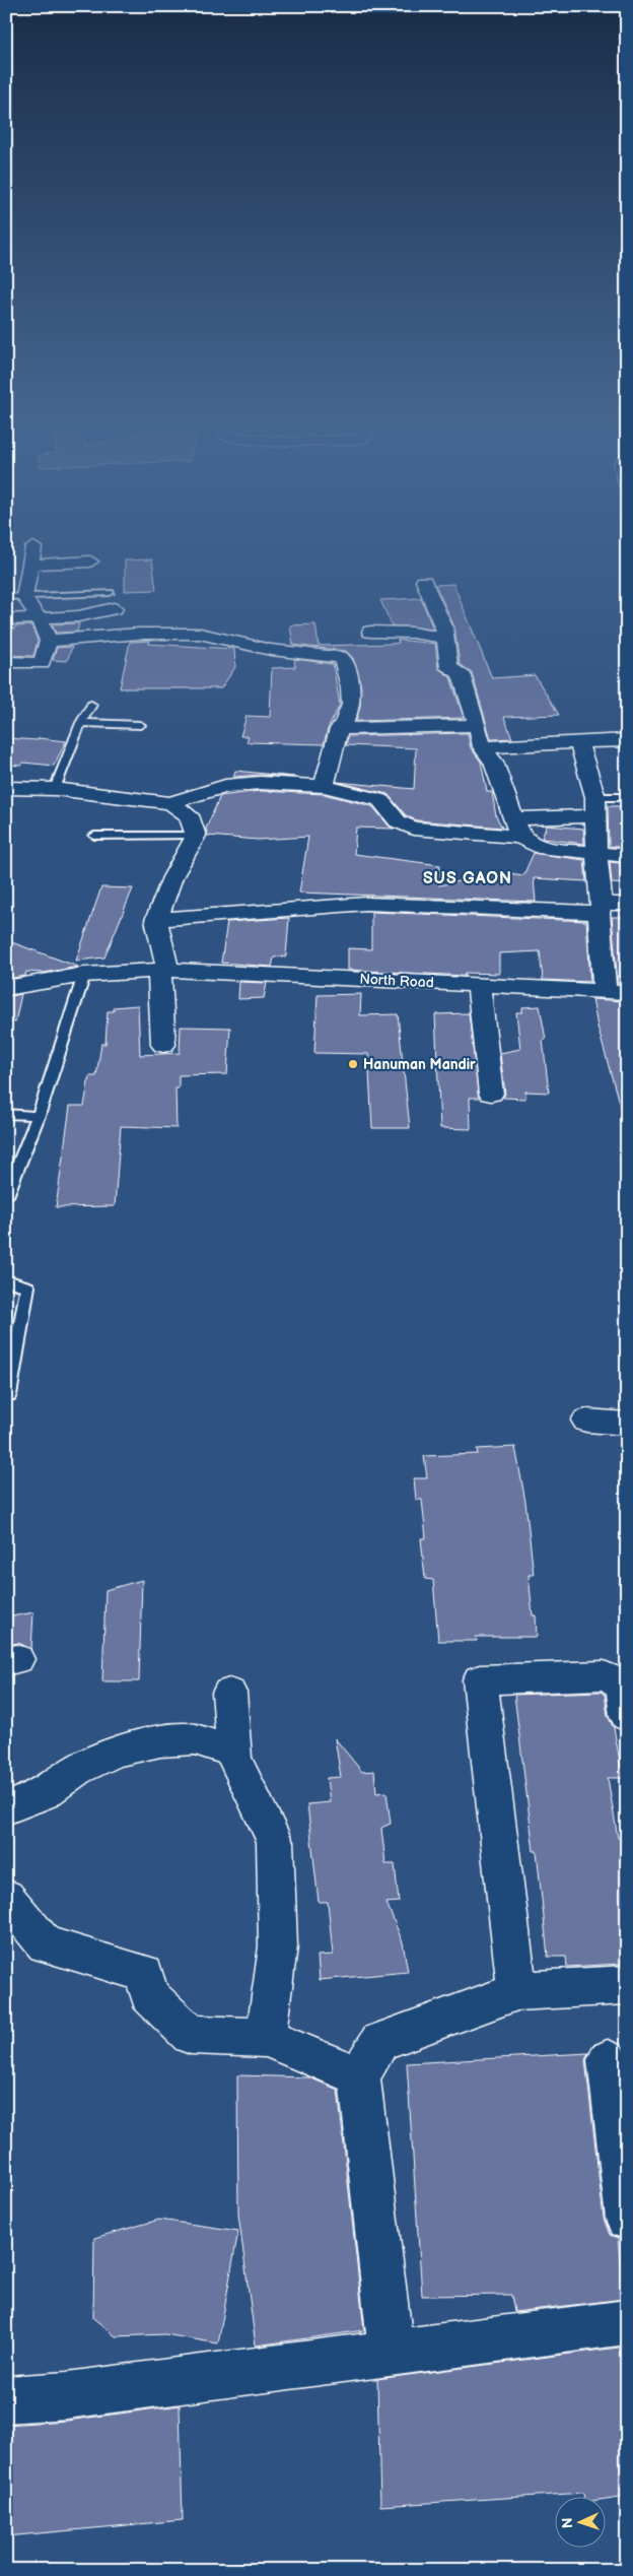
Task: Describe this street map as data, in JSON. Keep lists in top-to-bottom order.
{
  "streets": {
    "street": ["North Road"]
  },
  "districts": ["SUS GAON"],
  "places": ["Hanuman Mandir"],
  "north": "left"
}
